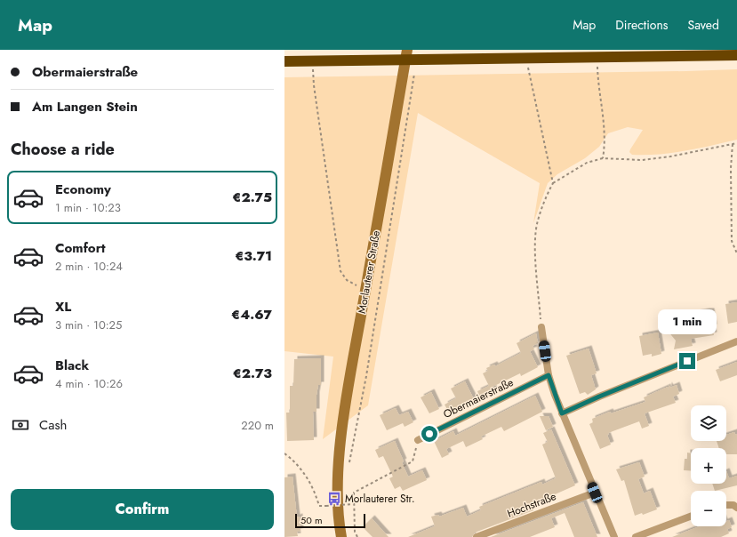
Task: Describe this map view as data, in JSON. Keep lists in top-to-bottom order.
{
  "streets": {
    "street": ["Morlauterer Straße", "Obermaierstraße", "Hochstraße"]
  },
  "places": {
    "bus stop": ["Morlauterer Str."]
  },
  "scale_bar": "50 m",
  "page": {
    "header": "Map",
    "nav": ["Map", "Directions", "Saved"],
    "banner": ["Obermaierstraße", "Am Langen Stein"],
    "heading": "Choose a ride",
    "list": [
      {
        "name": "Economy",
        "note": "1 min · 10:23",
        "value": "€2.75"
      },
      {
        "name": "Comfort",
        "note": "2 min · 10:24",
        "value": "€3.71"
      },
      {
        "name": "XL",
        "note": "3 min · 10:25",
        "value": "€4.67"
      },
      {
        "name": "Black",
        "note": "4 min · 10:26",
        "value": "€2.73"
      }
    ],
    "bubble": "1 min",
    "pay": ["Cash", "220 m"],
    "map_buttons": ["+", "−"],
    "buttons": "Confirm",
    "scale": "50 m"
  }
}
